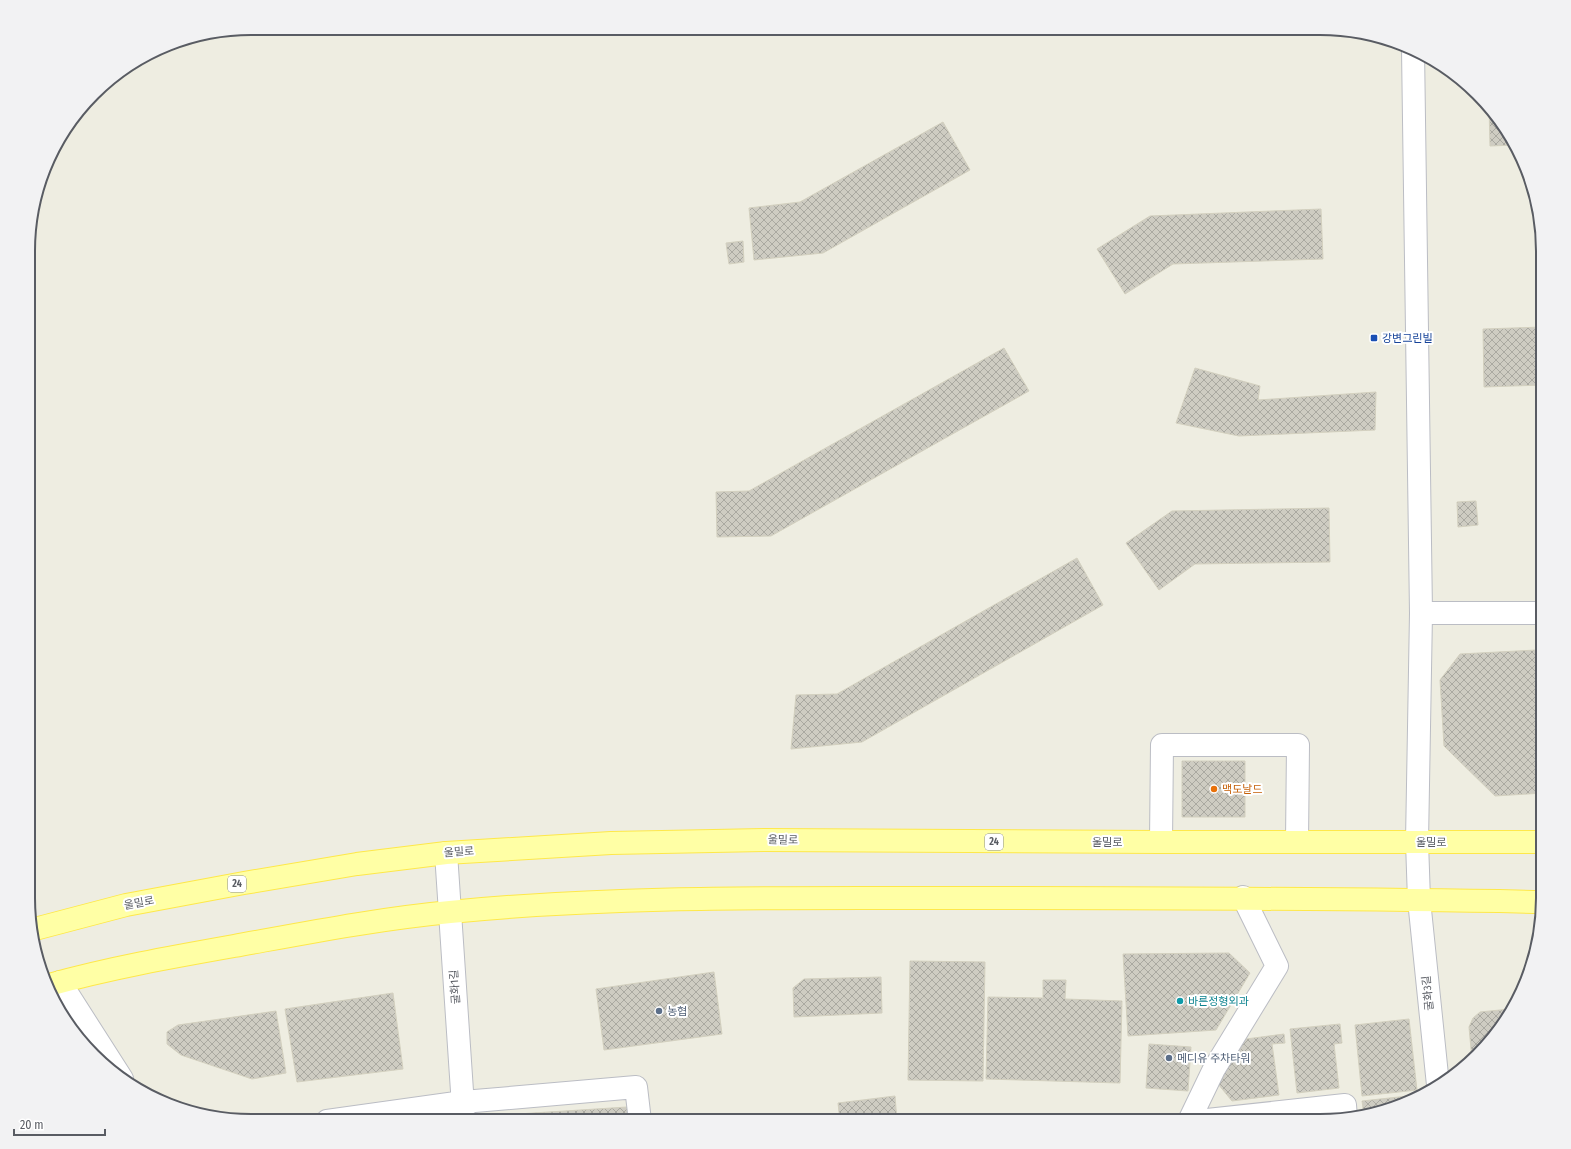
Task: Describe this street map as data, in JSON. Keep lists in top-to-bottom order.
{
  "streets": {
    "main road": ["울밀로", "24"],
    "street": ["굴화1길", "굴화3길"]
  },
  "crossings": [
    ["울밀로", "굴화1길"],
    ["울밀로", "굴화3길"]
  ],
  "places": {
    "transit": ["강변그린빌"],
    "other": [
      "맥도날드",
      "바른정형외과",
      "농협",
      "메디유 주차타워"
    ]
  },
  "scale_bar": "20 m"
}
